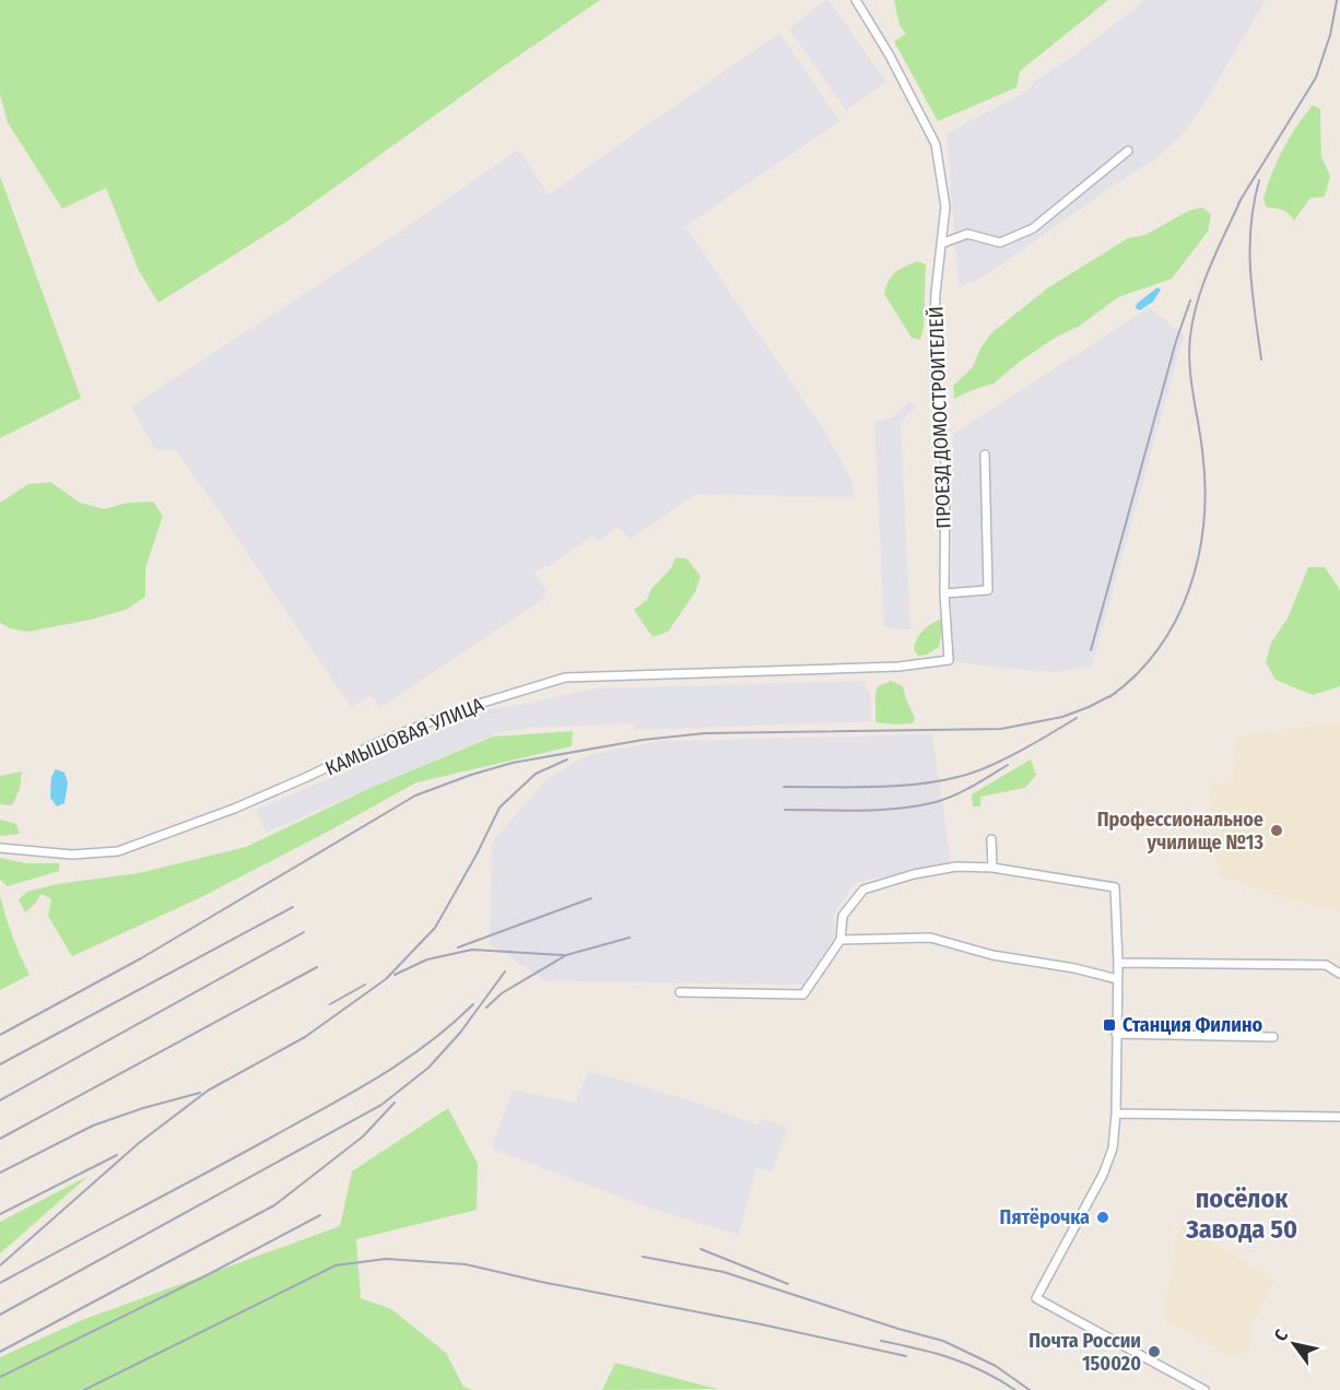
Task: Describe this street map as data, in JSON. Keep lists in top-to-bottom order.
{
  "streets": {
    "street": ["ПРОЕЗД ДОМОСТРОИТЕЛЕЙ", "КАМЫШОВАЯ УЛИЦА"]
  },
  "crossings": [
    ["ПРОЕЗД ДОМОСТРОИТЕЛЕЙ", "КАМЫШОВАЯ УЛИЦА"]
  ],
  "districts": ["посёлок Завода 50"],
  "places": {
    "other": ["Профессиональное училище №13", "Пятёрочка", "Почта России 150020"],
    "transit": ["Станция Филино"]
  },
  "north": "top left"
}
